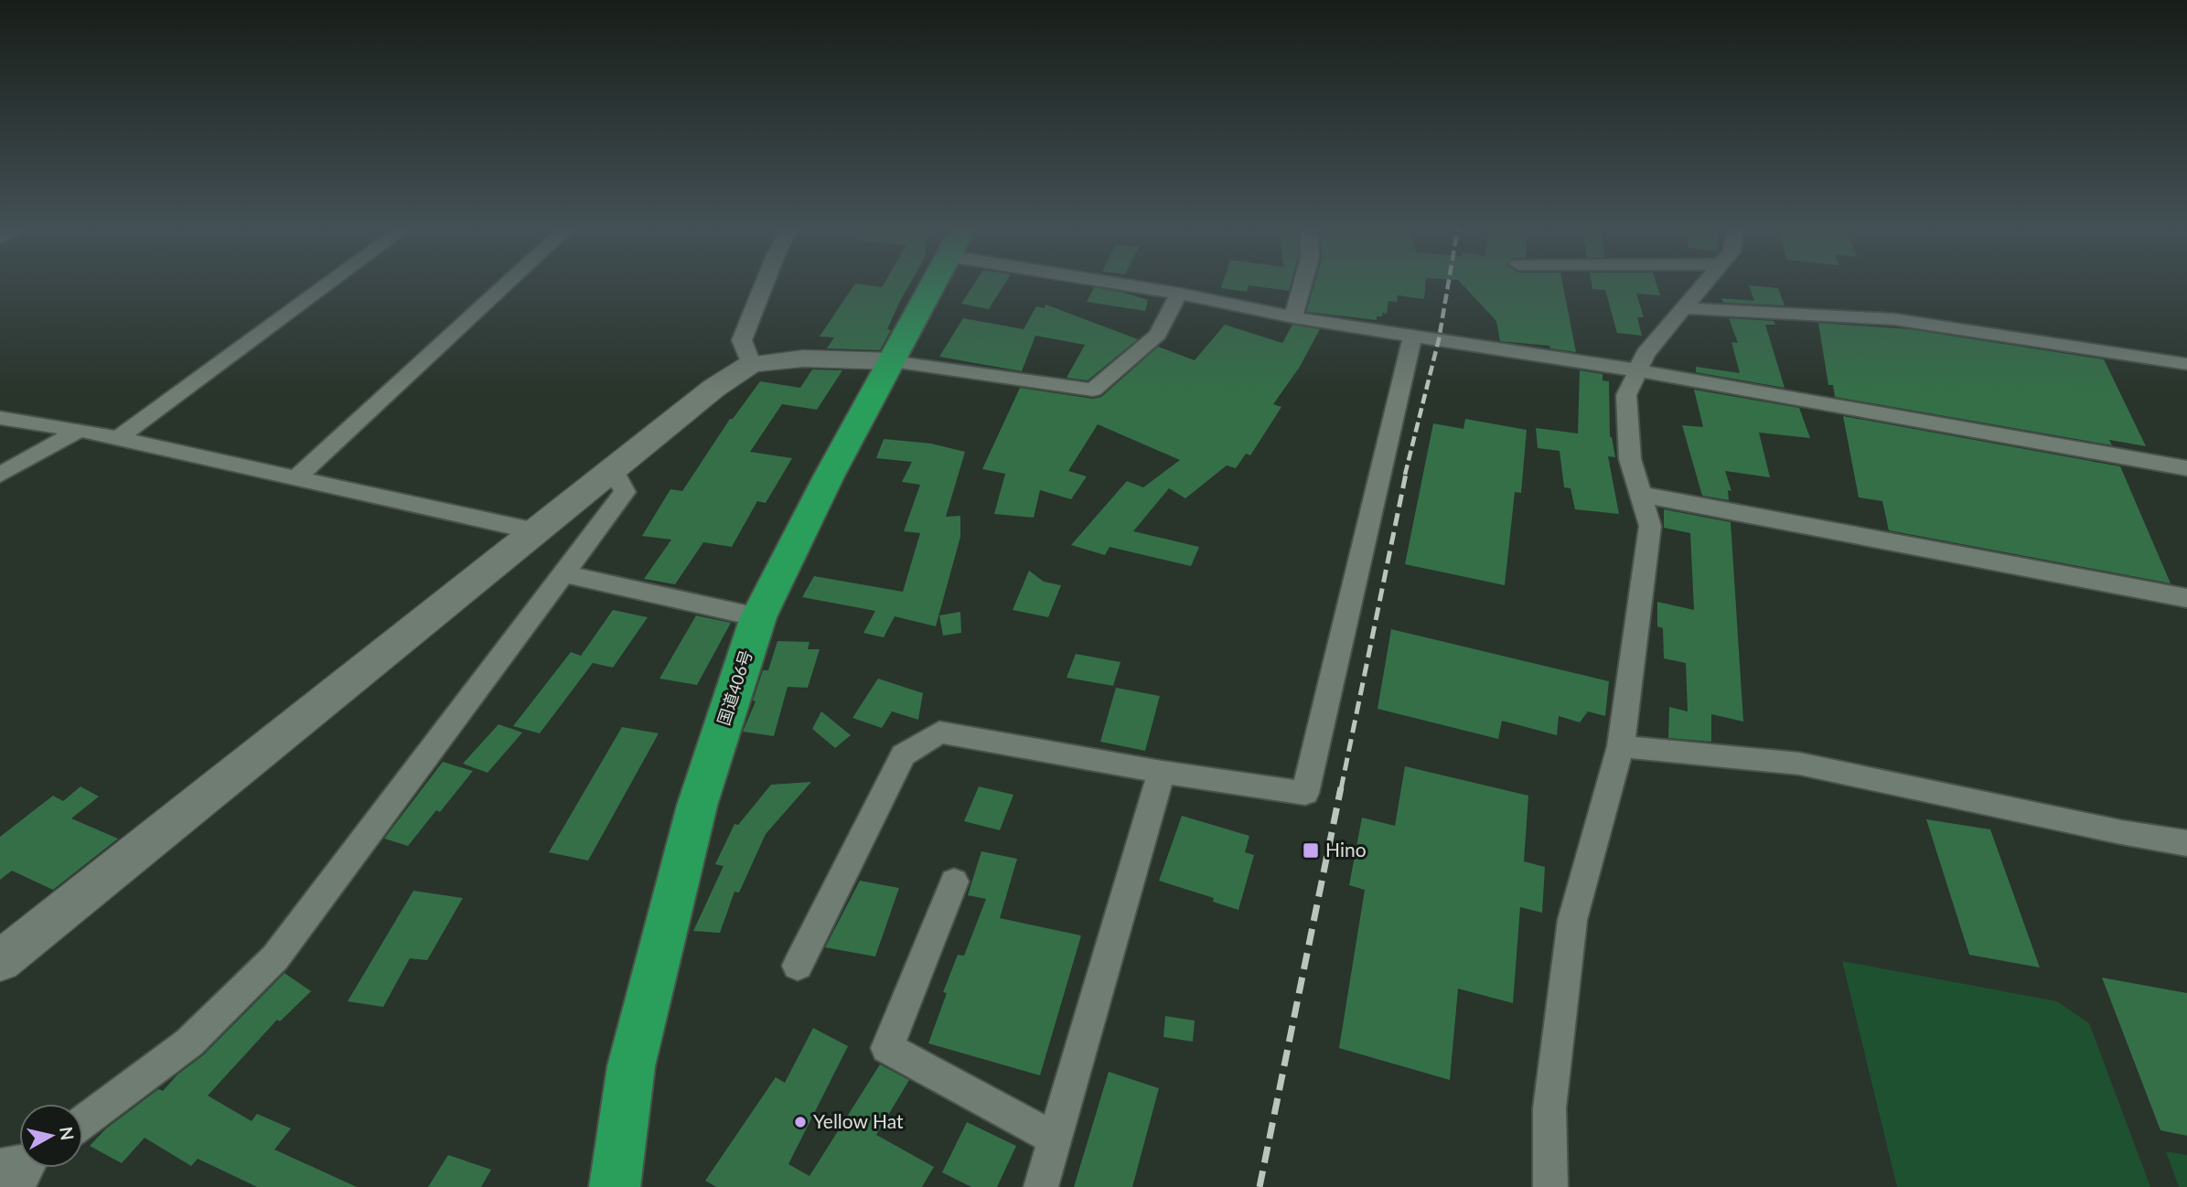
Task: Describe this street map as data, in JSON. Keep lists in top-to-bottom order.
{
  "streets": {
    "highway": ["国道406号"]
  },
  "places": {
    "transit": ["Hino"],
    "other": ["Yellow Hat"]
  },
  "north": "right"
}
